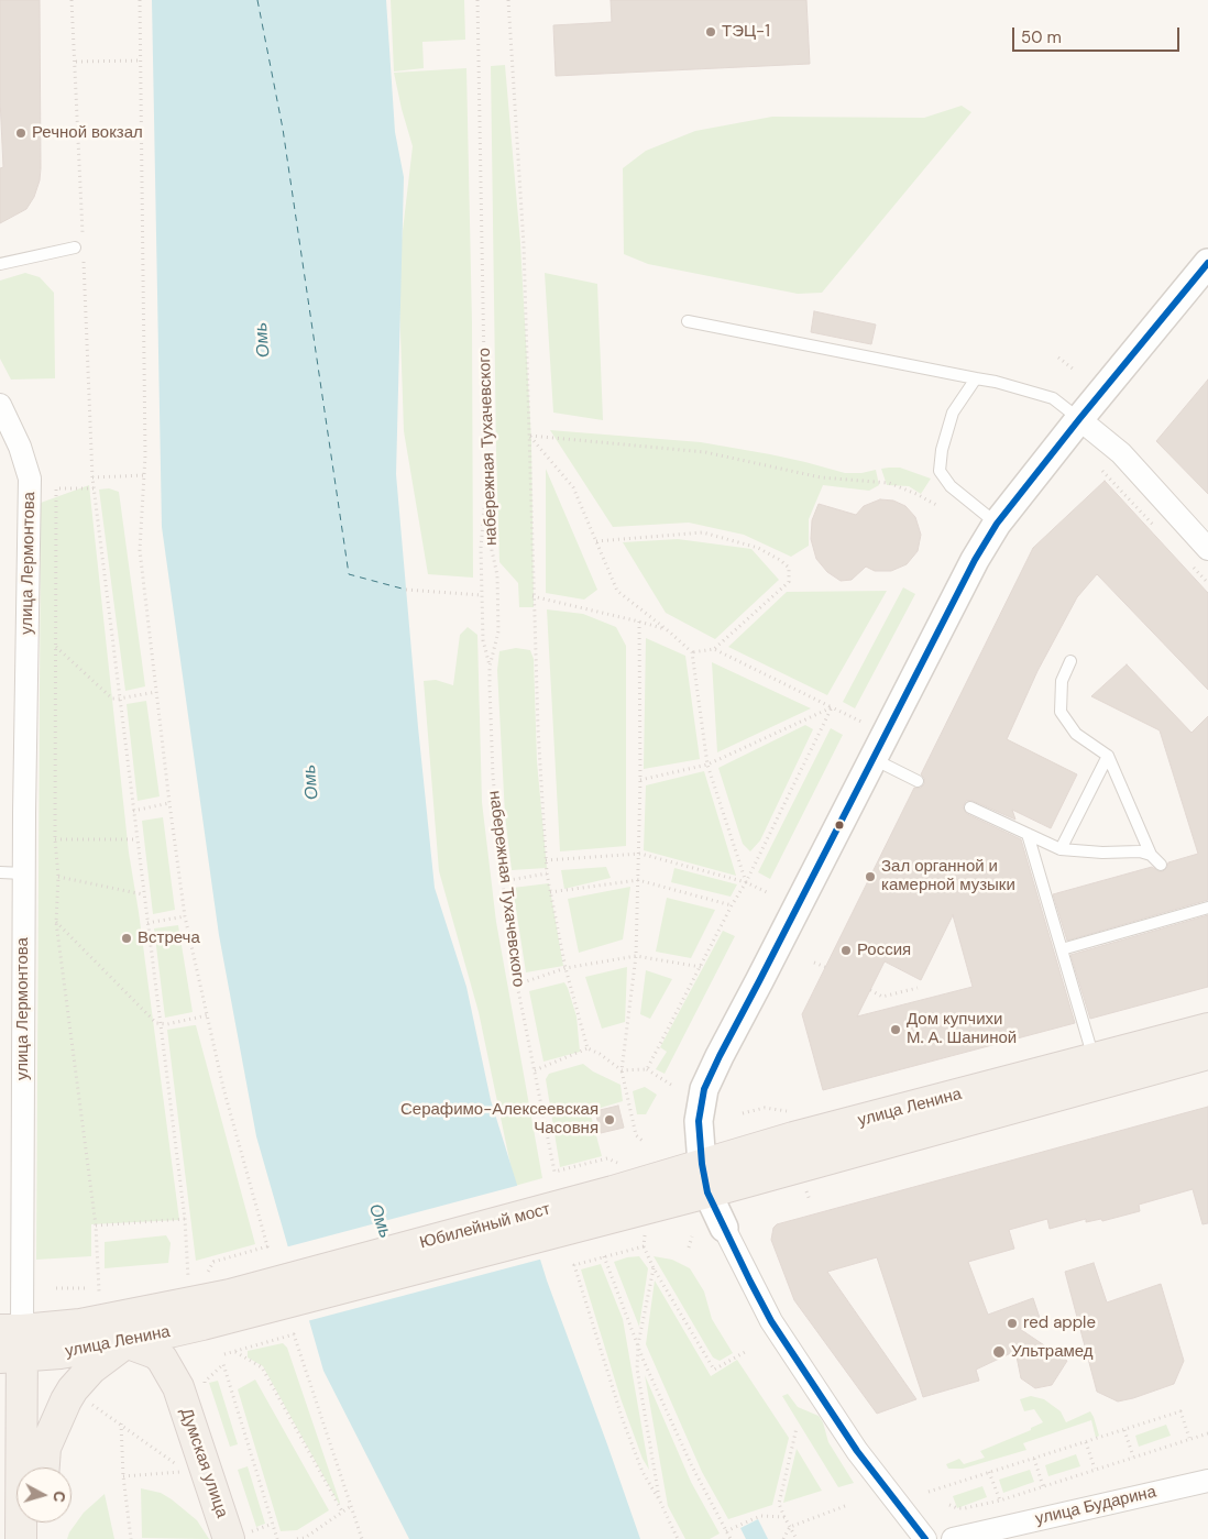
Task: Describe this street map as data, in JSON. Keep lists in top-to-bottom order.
{
  "streets": {
    "main road": [
      "улица Лермонтова",
      "улица Ленина",
      "Юбилейный мост",
      "Думская улица"
    ],
    "street": ["улица Бударина"],
    "path": ["набережная Тухачевского"]
  },
  "crossings": [
    ["набережная Тухачевского", "улица Ленина"],
    ["набережная Тухачевского", "Юбилейный мост"],
    ["улица Лермонтова", "улица Ленина"],
    ["улица Ленина", "Юбилейный мост"]
  ],
  "water": ["Омь"],
  "places": [
    "ТЭЦ-1",
    "Речной вокзал",
    "Зал органной и камерной музыки",
    "Встреча",
    "Россия",
    "Дом купчихи М. А. Шаниной",
    "Серафимо-Алексеевская Часовня",
    "red apple",
    "Ультрамед"
  ],
  "scale_bar": "50 m",
  "north": "right"
}
